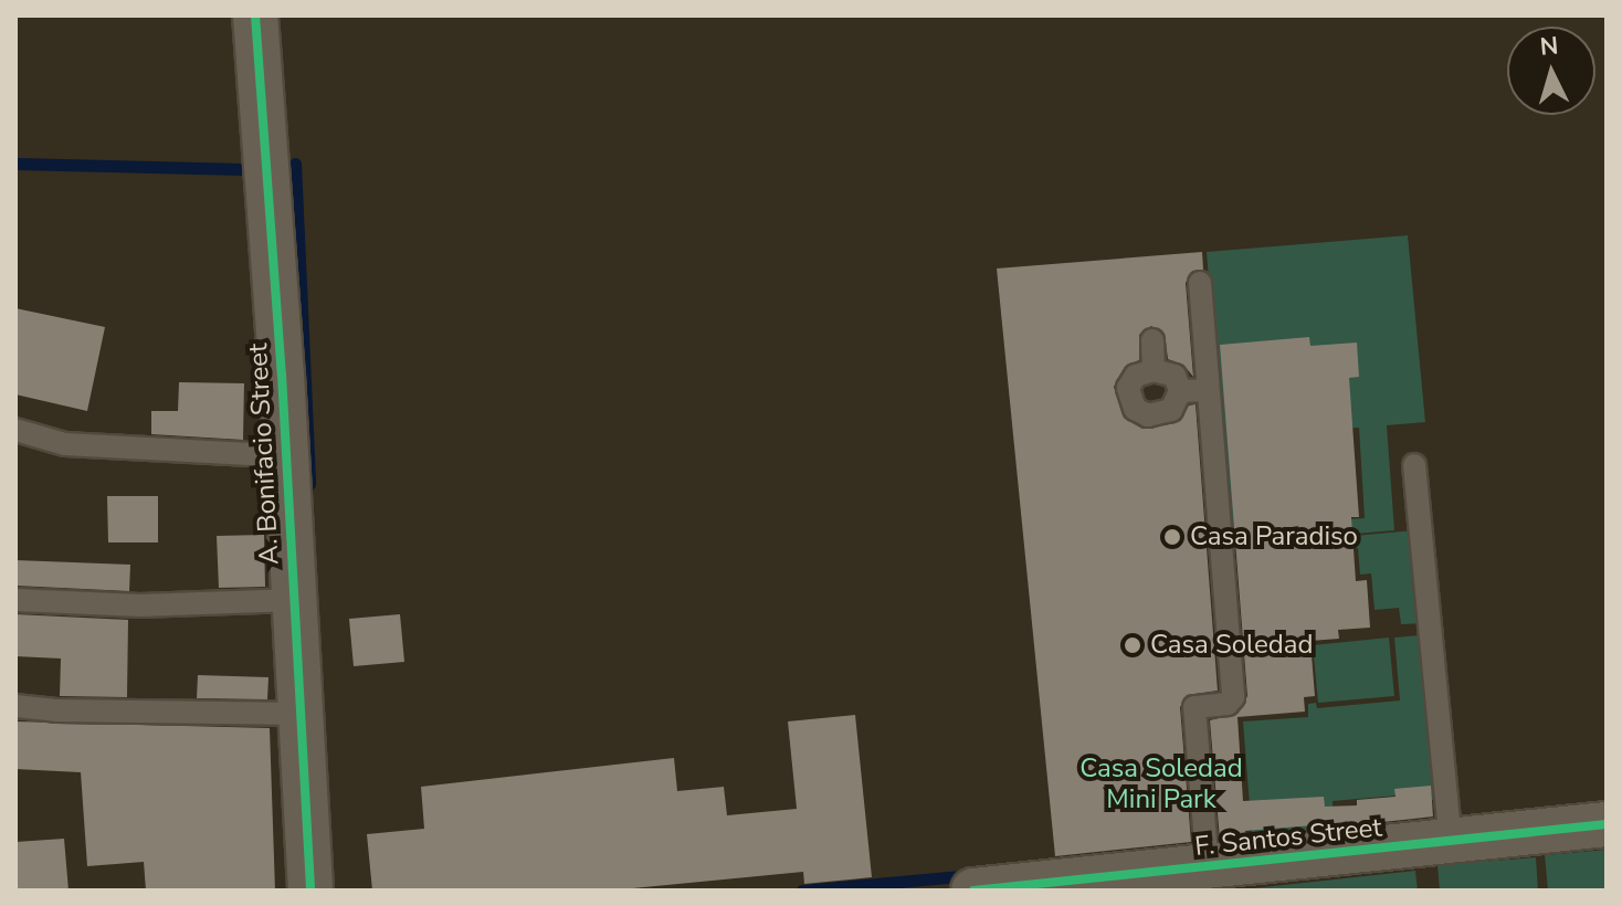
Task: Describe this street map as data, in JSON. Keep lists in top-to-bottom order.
{
  "streets": {
    "street": ["A. Bonifacio Street", "F. Santos Street"]
  },
  "parks": ["Casa Soledad Mini Park"],
  "places": ["Casa Paradiso", "Casa Soledad"],
  "north": "top"
}
